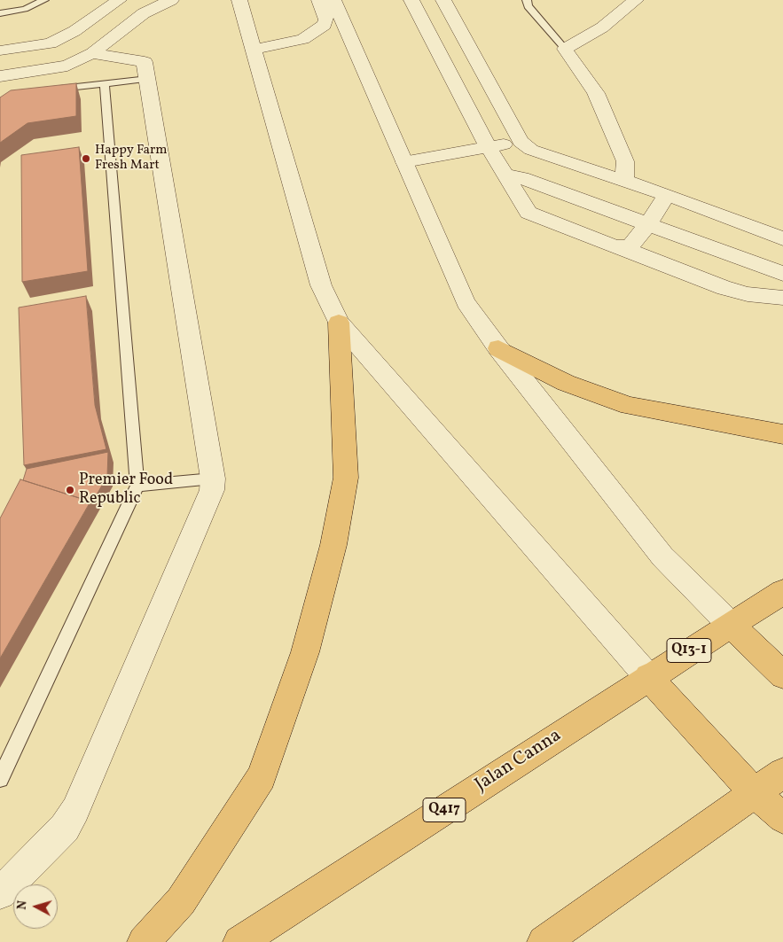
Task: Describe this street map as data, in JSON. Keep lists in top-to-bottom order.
{
  "streets": {
    "main road": ["Q13-1", "Jalan Canna", "Q417"]
  },
  "crossings": [
    ["Q13-1", "Jalan Canna"]
  ],
  "places": ["Happy Farm Fresh Mart", "Premier Food Republic"],
  "north": "left"
}
